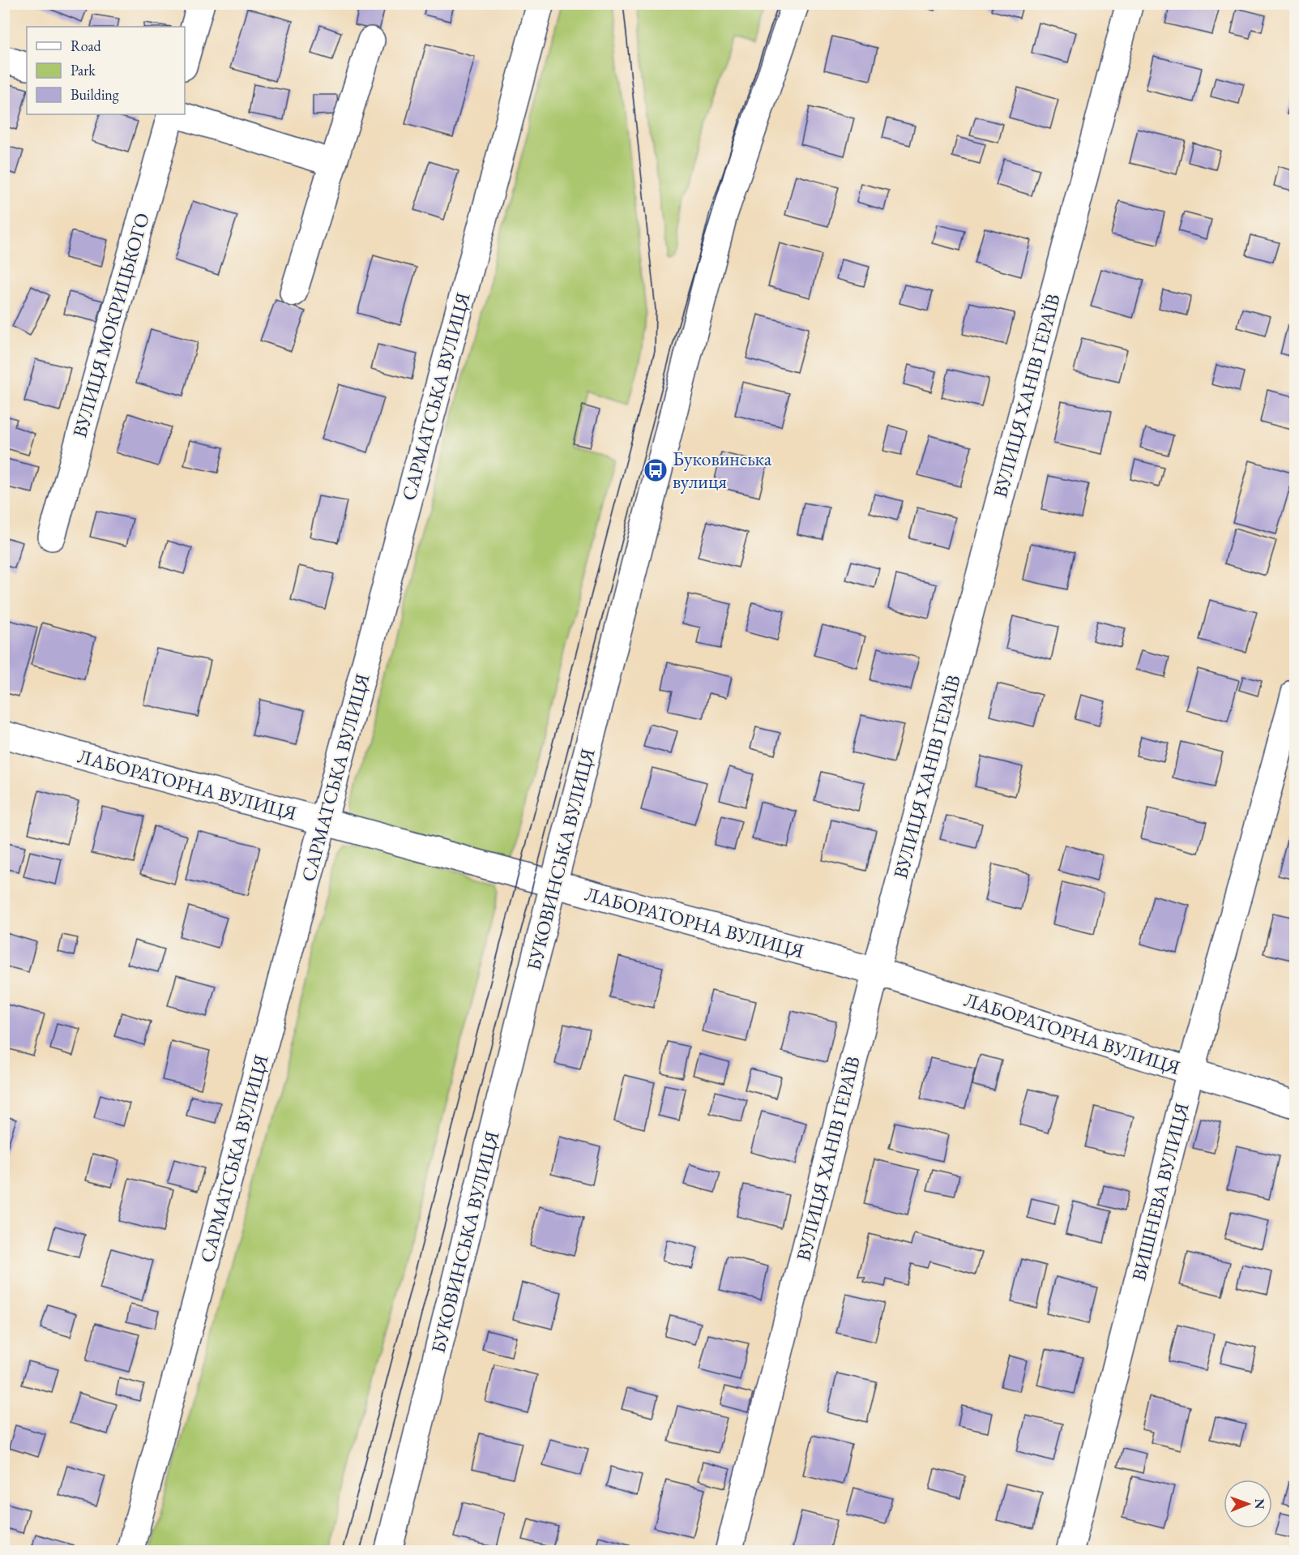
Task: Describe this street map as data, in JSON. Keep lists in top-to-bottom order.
{
  "streets": {
    "street": [
      "ВУЛИЦЯ МОКРИЦЬКОГО",
      "ВУЛИЦЯ ХАНІВ ҐЕРАЇВ",
      "САРМАТСЬКА ВУЛИЦЯ",
      "ЛАБОРАТОРНА ВУЛИЦЯ",
      "БУКОВИНСЬКА ВУЛИЦЯ",
      "ВИШНЕВА ВУЛИЦЯ"
    ]
  },
  "crossings": [
    ["ВУЛИЦЯ ХАНІВ ҐЕРАЇВ", "ЛАБОРАТОРНА ВУЛИЦЯ"],
    ["САРМАТСЬКА ВУЛИЦЯ", "ЛАБОРАТОРНА ВУЛИЦЯ"],
    ["ЛАБОРАТОРНА ВУЛИЦЯ", "БУКОВИНСЬКА ВУЛИЦЯ"],
    ["ЛАБОРАТОРНА ВУЛИЦЯ", "ВИШНЕВА ВУЛИЦЯ"]
  ],
  "places": {
    "bus stop": ["Буковинська вулиця"]
  },
  "legend": ["Road", "Park", "Building"],
  "north": "right"
}
